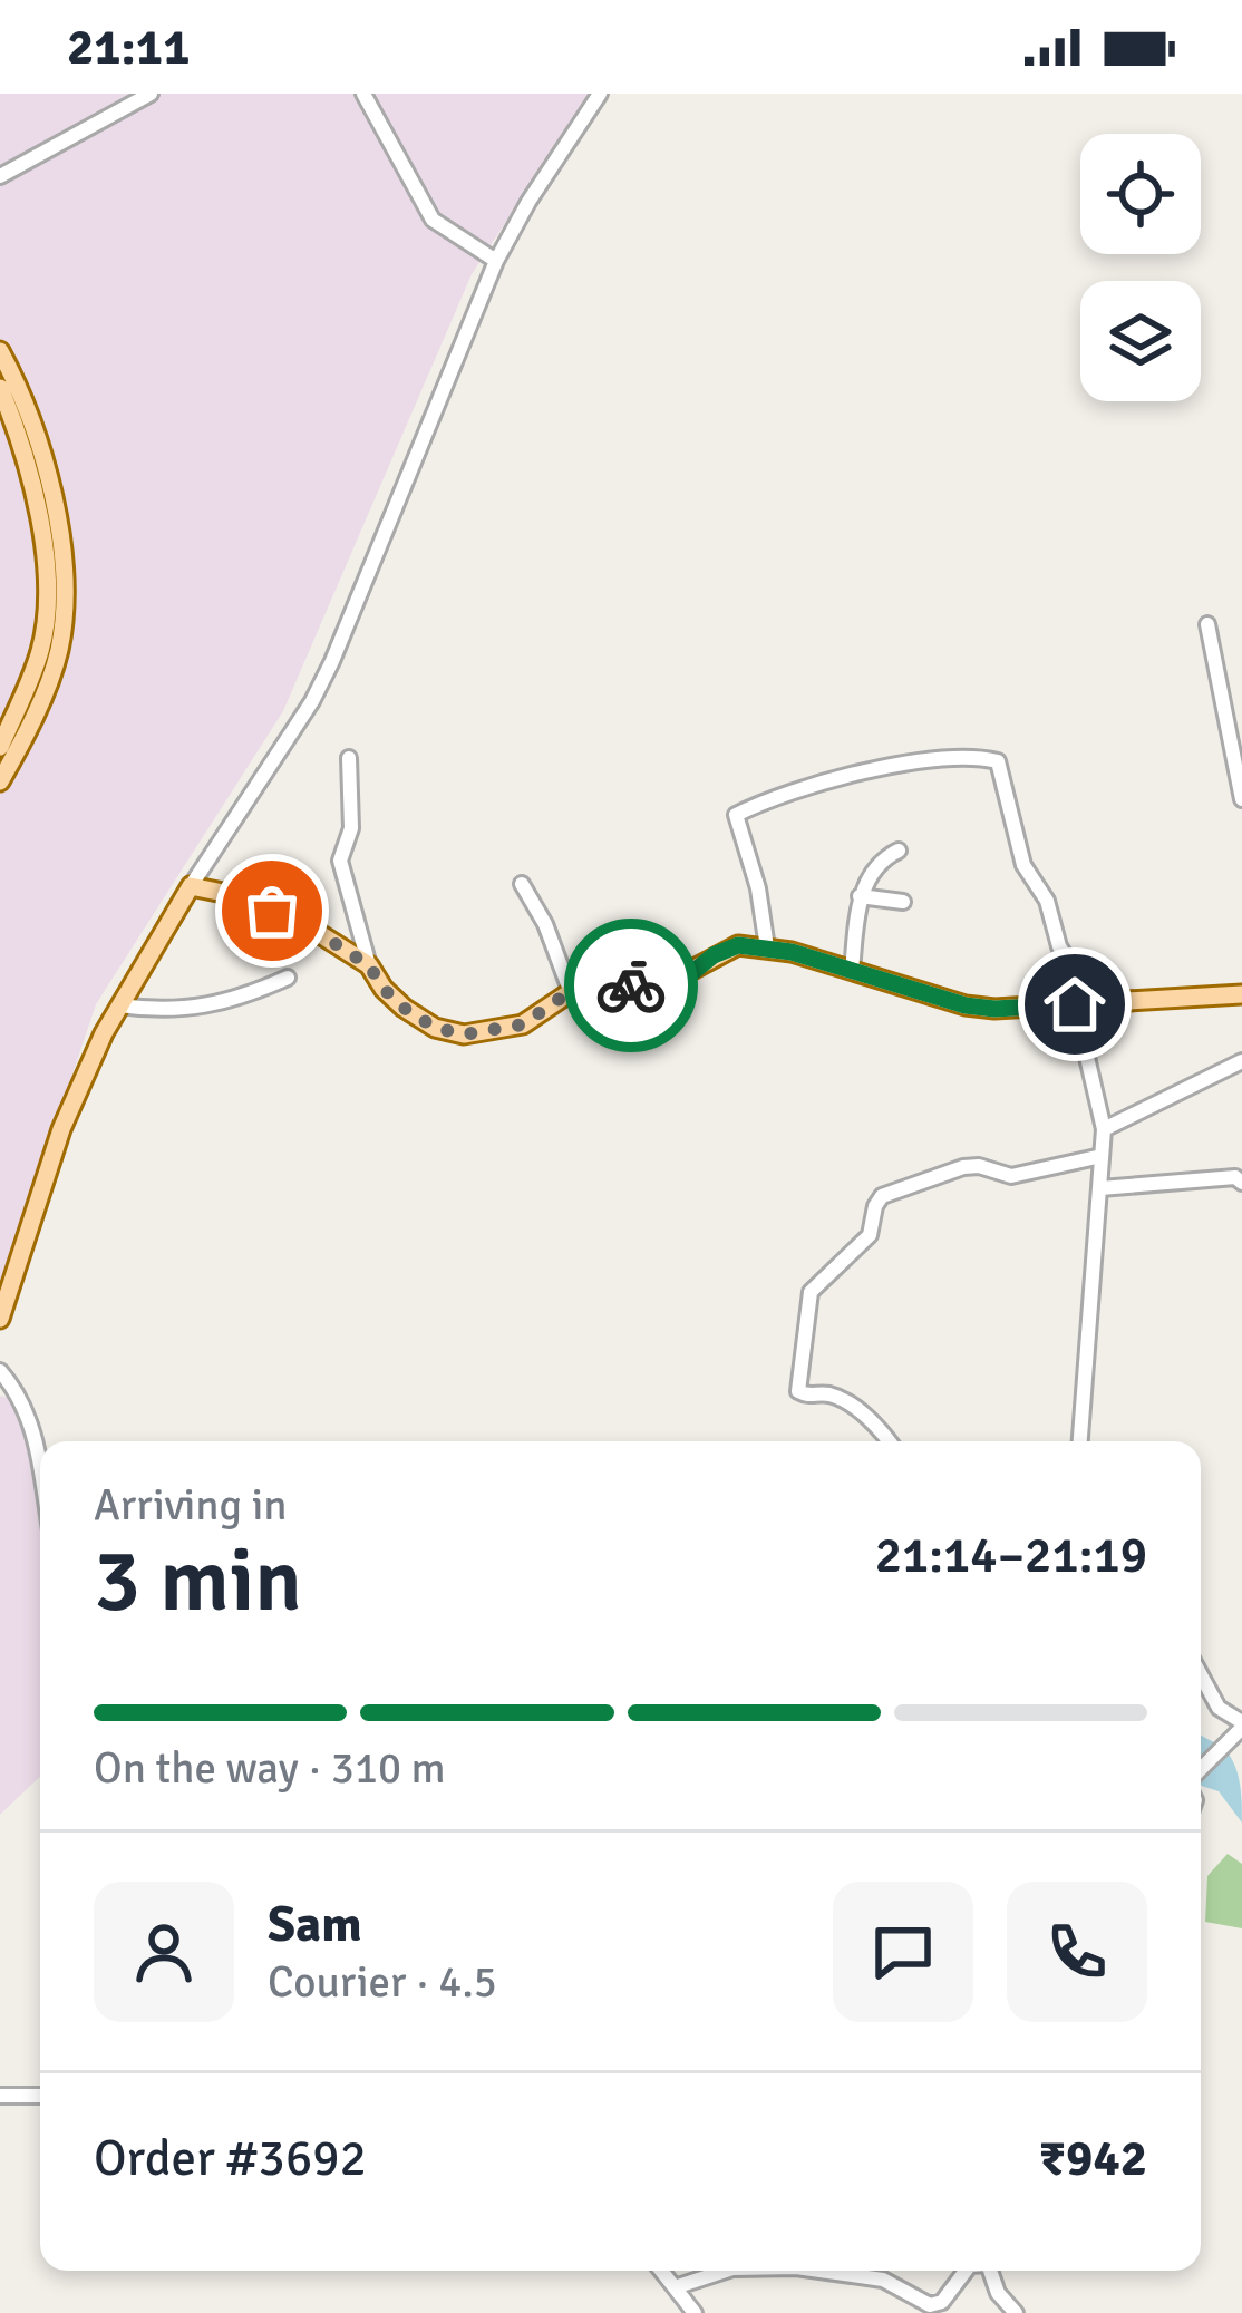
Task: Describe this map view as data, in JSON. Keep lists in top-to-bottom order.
{
  "page": {
    "status": "21:11",
    "heading": ["3 min", "Arriving in", "21:14–21:19"],
    "panel": [
      "Sam",
      "Courier · 4.5",
      "Order #3692",
      "₹942"
    ],
    "bar": "On the way · 310 m"
  }
}
